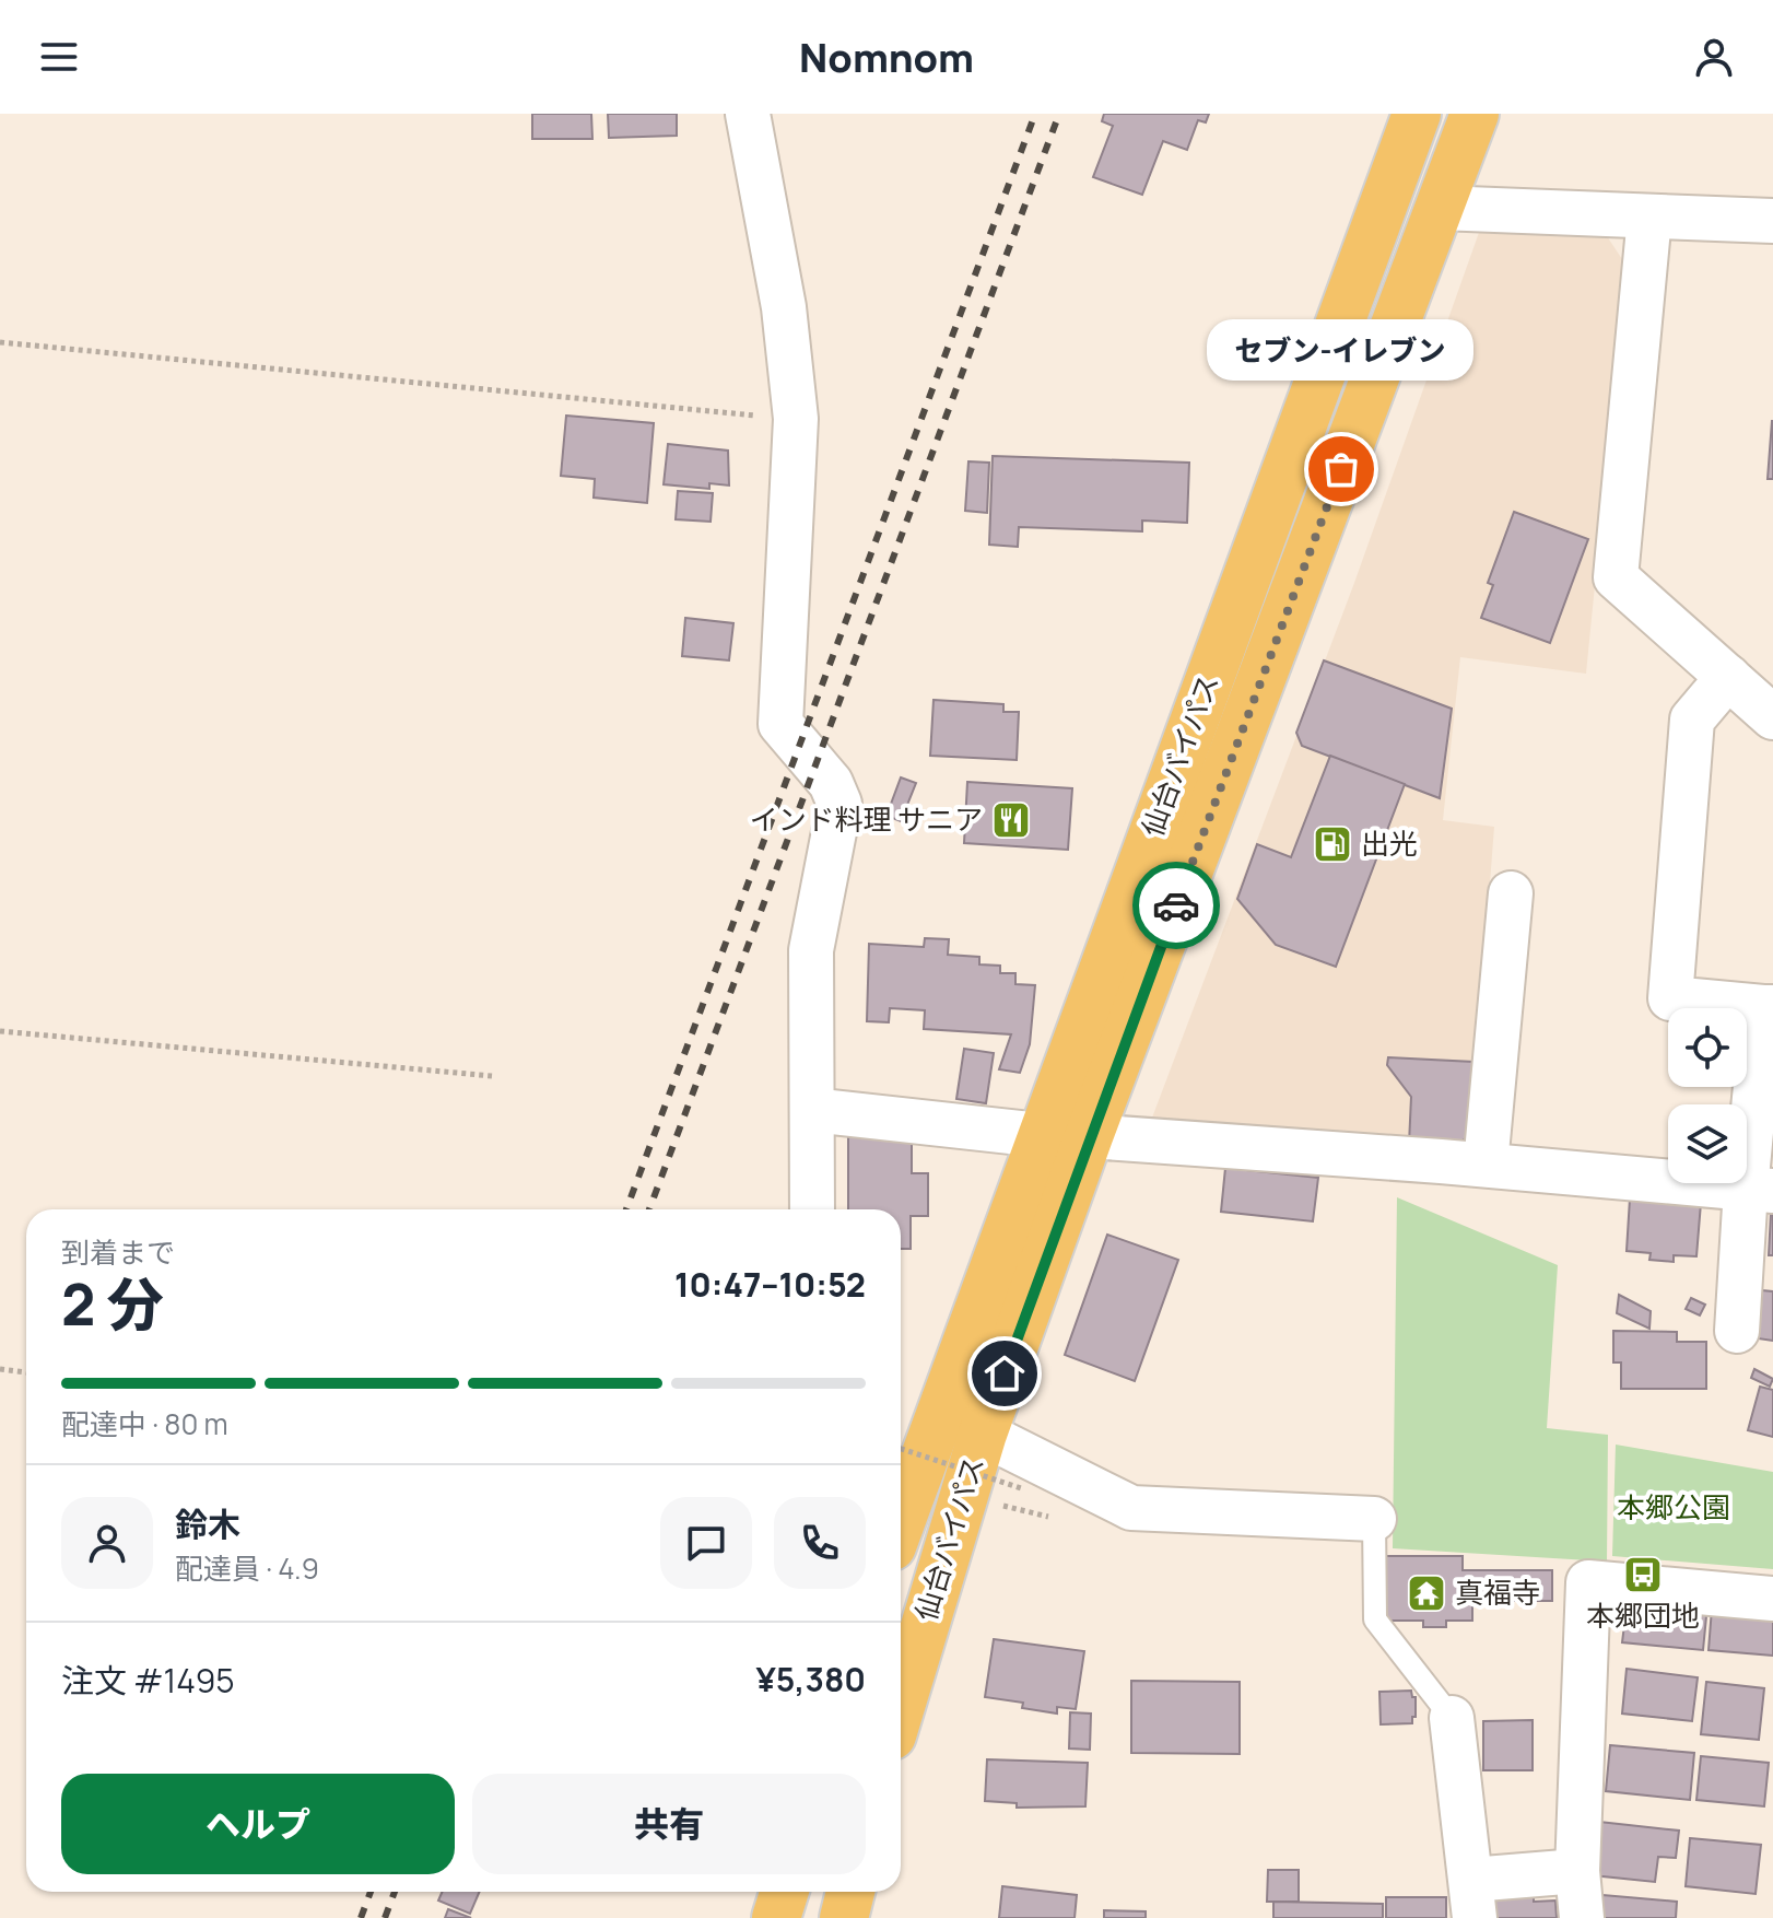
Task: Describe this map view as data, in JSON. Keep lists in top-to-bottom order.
{
  "streets": {
    "highway": ["仙台バイパス"]
  },
  "parks": ["本郷公園"],
  "places": {
    "other": ["セブン-イレブン"],
    "restaurant": ["インド料理 サニア"],
    "fuel station": ["出光"],
    "bus stop": ["本郷団地"],
    "temple": ["真福寺"]
  },
  "page": {
    "header": "Nomnom",
    "bubble": "セブン-イレブン",
    "heading": ["2 分", "到着まで", "10:47–10:52"],
    "panel": [
      "鈴木",
      "配達員 · 4.9",
      "注文 #1495",
      "¥5,380"
    ],
    "bar": "配達中 · 80 m",
    "buttons": ["ヘルプ", "共有"]
  }
}
